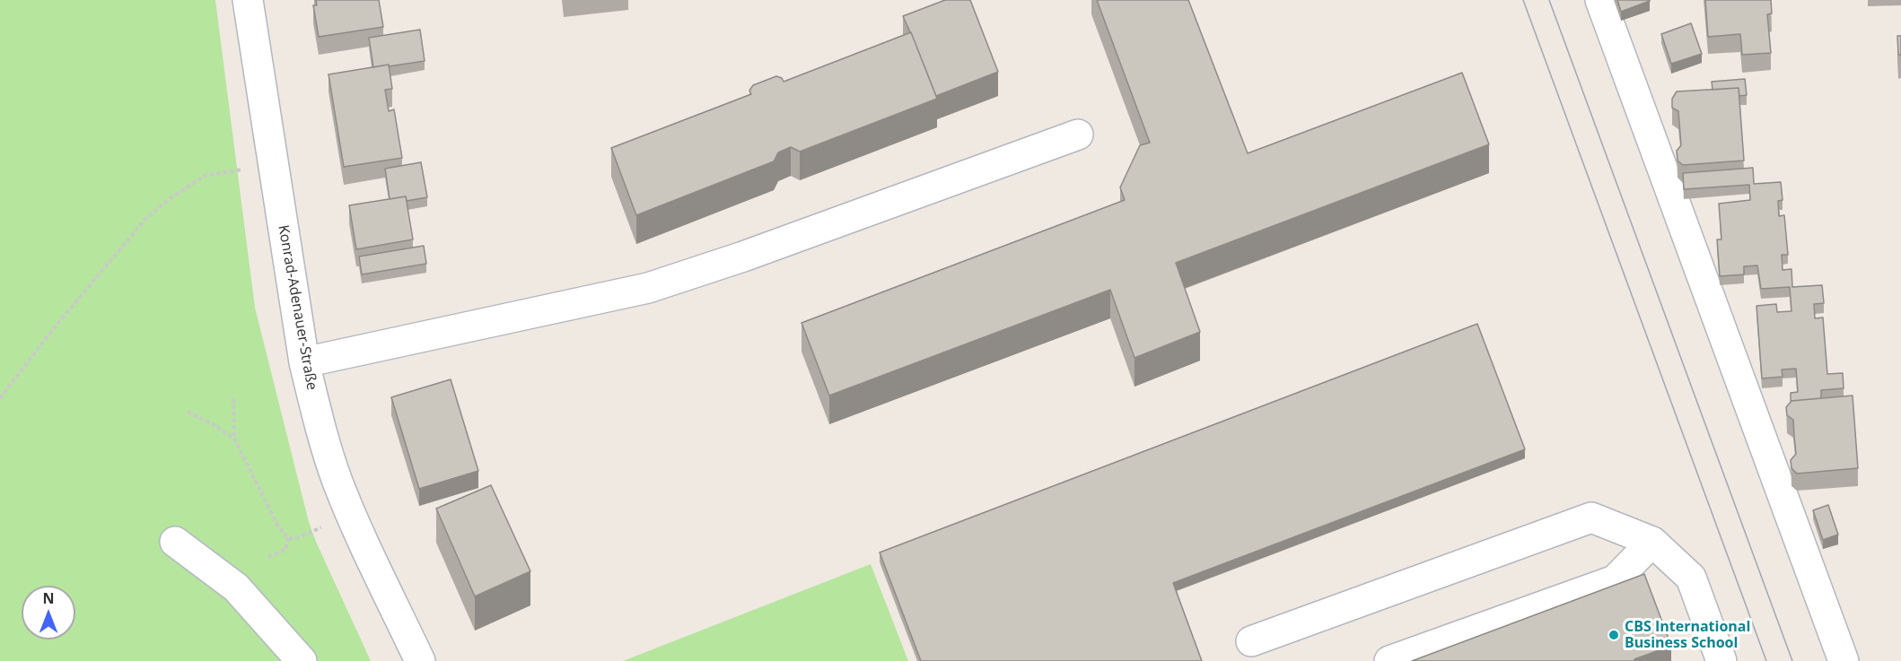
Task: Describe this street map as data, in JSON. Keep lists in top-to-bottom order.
{
  "streets": {
    "street": ["Konrad-Adenauer-Straße"]
  },
  "places": ["CBS International Business School"],
  "north": "top"
}
